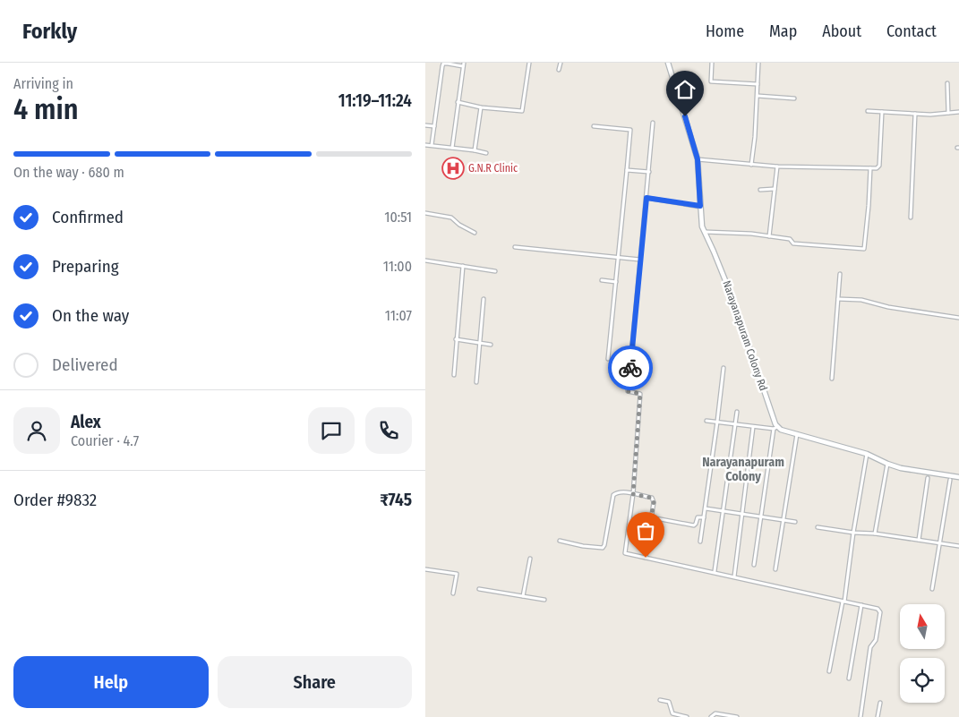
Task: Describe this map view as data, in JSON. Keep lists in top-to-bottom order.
{
  "streets": {
    "street": ["Narayanapuram Colony Rd"]
  },
  "districts": ["Narayanapuram Colony"],
  "places": {
    "hospital": ["G.N.R Clinic"]
  },
  "north": "top",
  "page": {
    "header": "Forkly",
    "nav": [
      "Home",
      "Map",
      "About",
      "Contact"
    ],
    "heading": ["4 min", "Arriving in", "11:19–11:24"],
    "panel": [
      "Alex",
      "Courier · 4.7",
      "Order #9832",
      "₹745"
    ],
    "bar": "On the way · 680 m",
    "list": [
      ["Confirmed", "10:51"],
      ["Preparing", "11:00"],
      ["On the way", "11:07"],
      "Delivered"
    ],
    "buttons": ["Help", "Share"]
  }
}
